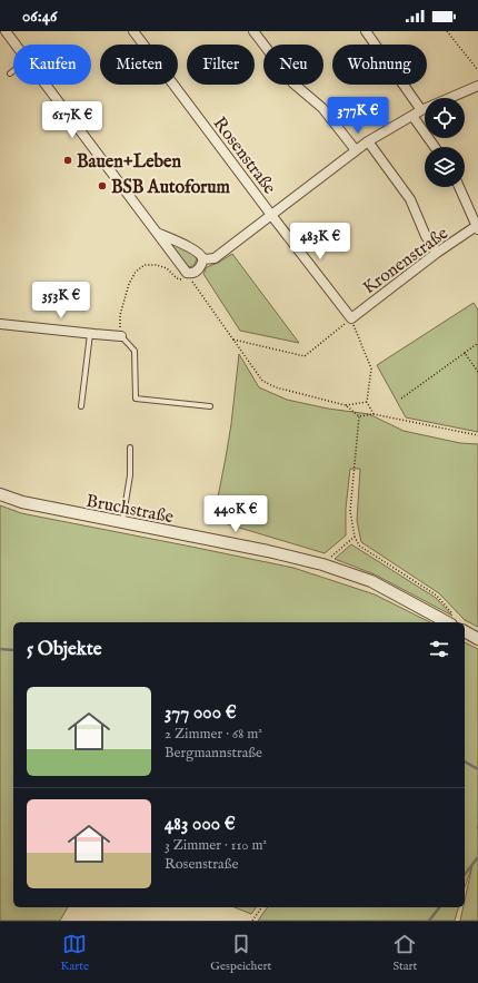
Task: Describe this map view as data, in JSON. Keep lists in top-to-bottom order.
{
  "streets": {
    "street": ["Rosenstraße", "Kronenstraße", "Bruchstraße"]
  },
  "crossings": [
    ["Rosenstraße", "Kronenstraße"]
  ],
  "places": ["Bauen+Leben", "BSB Autoforum"],
  "page": {
    "status": "06:46",
    "chip": [
      "Kaufen",
      "Mieten",
      "Filter",
      "Neu",
      "Wohnung"
    ],
    "price": [
      "377K €",
      "617K €",
      "483K €",
      "353K €",
      "440K €"
    ],
    "heading": "5 Objekte",
    "list": [
      {
        "name": "377 000 €",
        "note": "2 Zimmer · 68 m² · Bergmannstraße"
      },
      {
        "name": "483 000 €",
        "note": "3 Zimmer · 110 m² · Rosenstraße"
      }
    ],
    "tabs": ["Karte", "Gespeichert", "Start"]
  }
}
